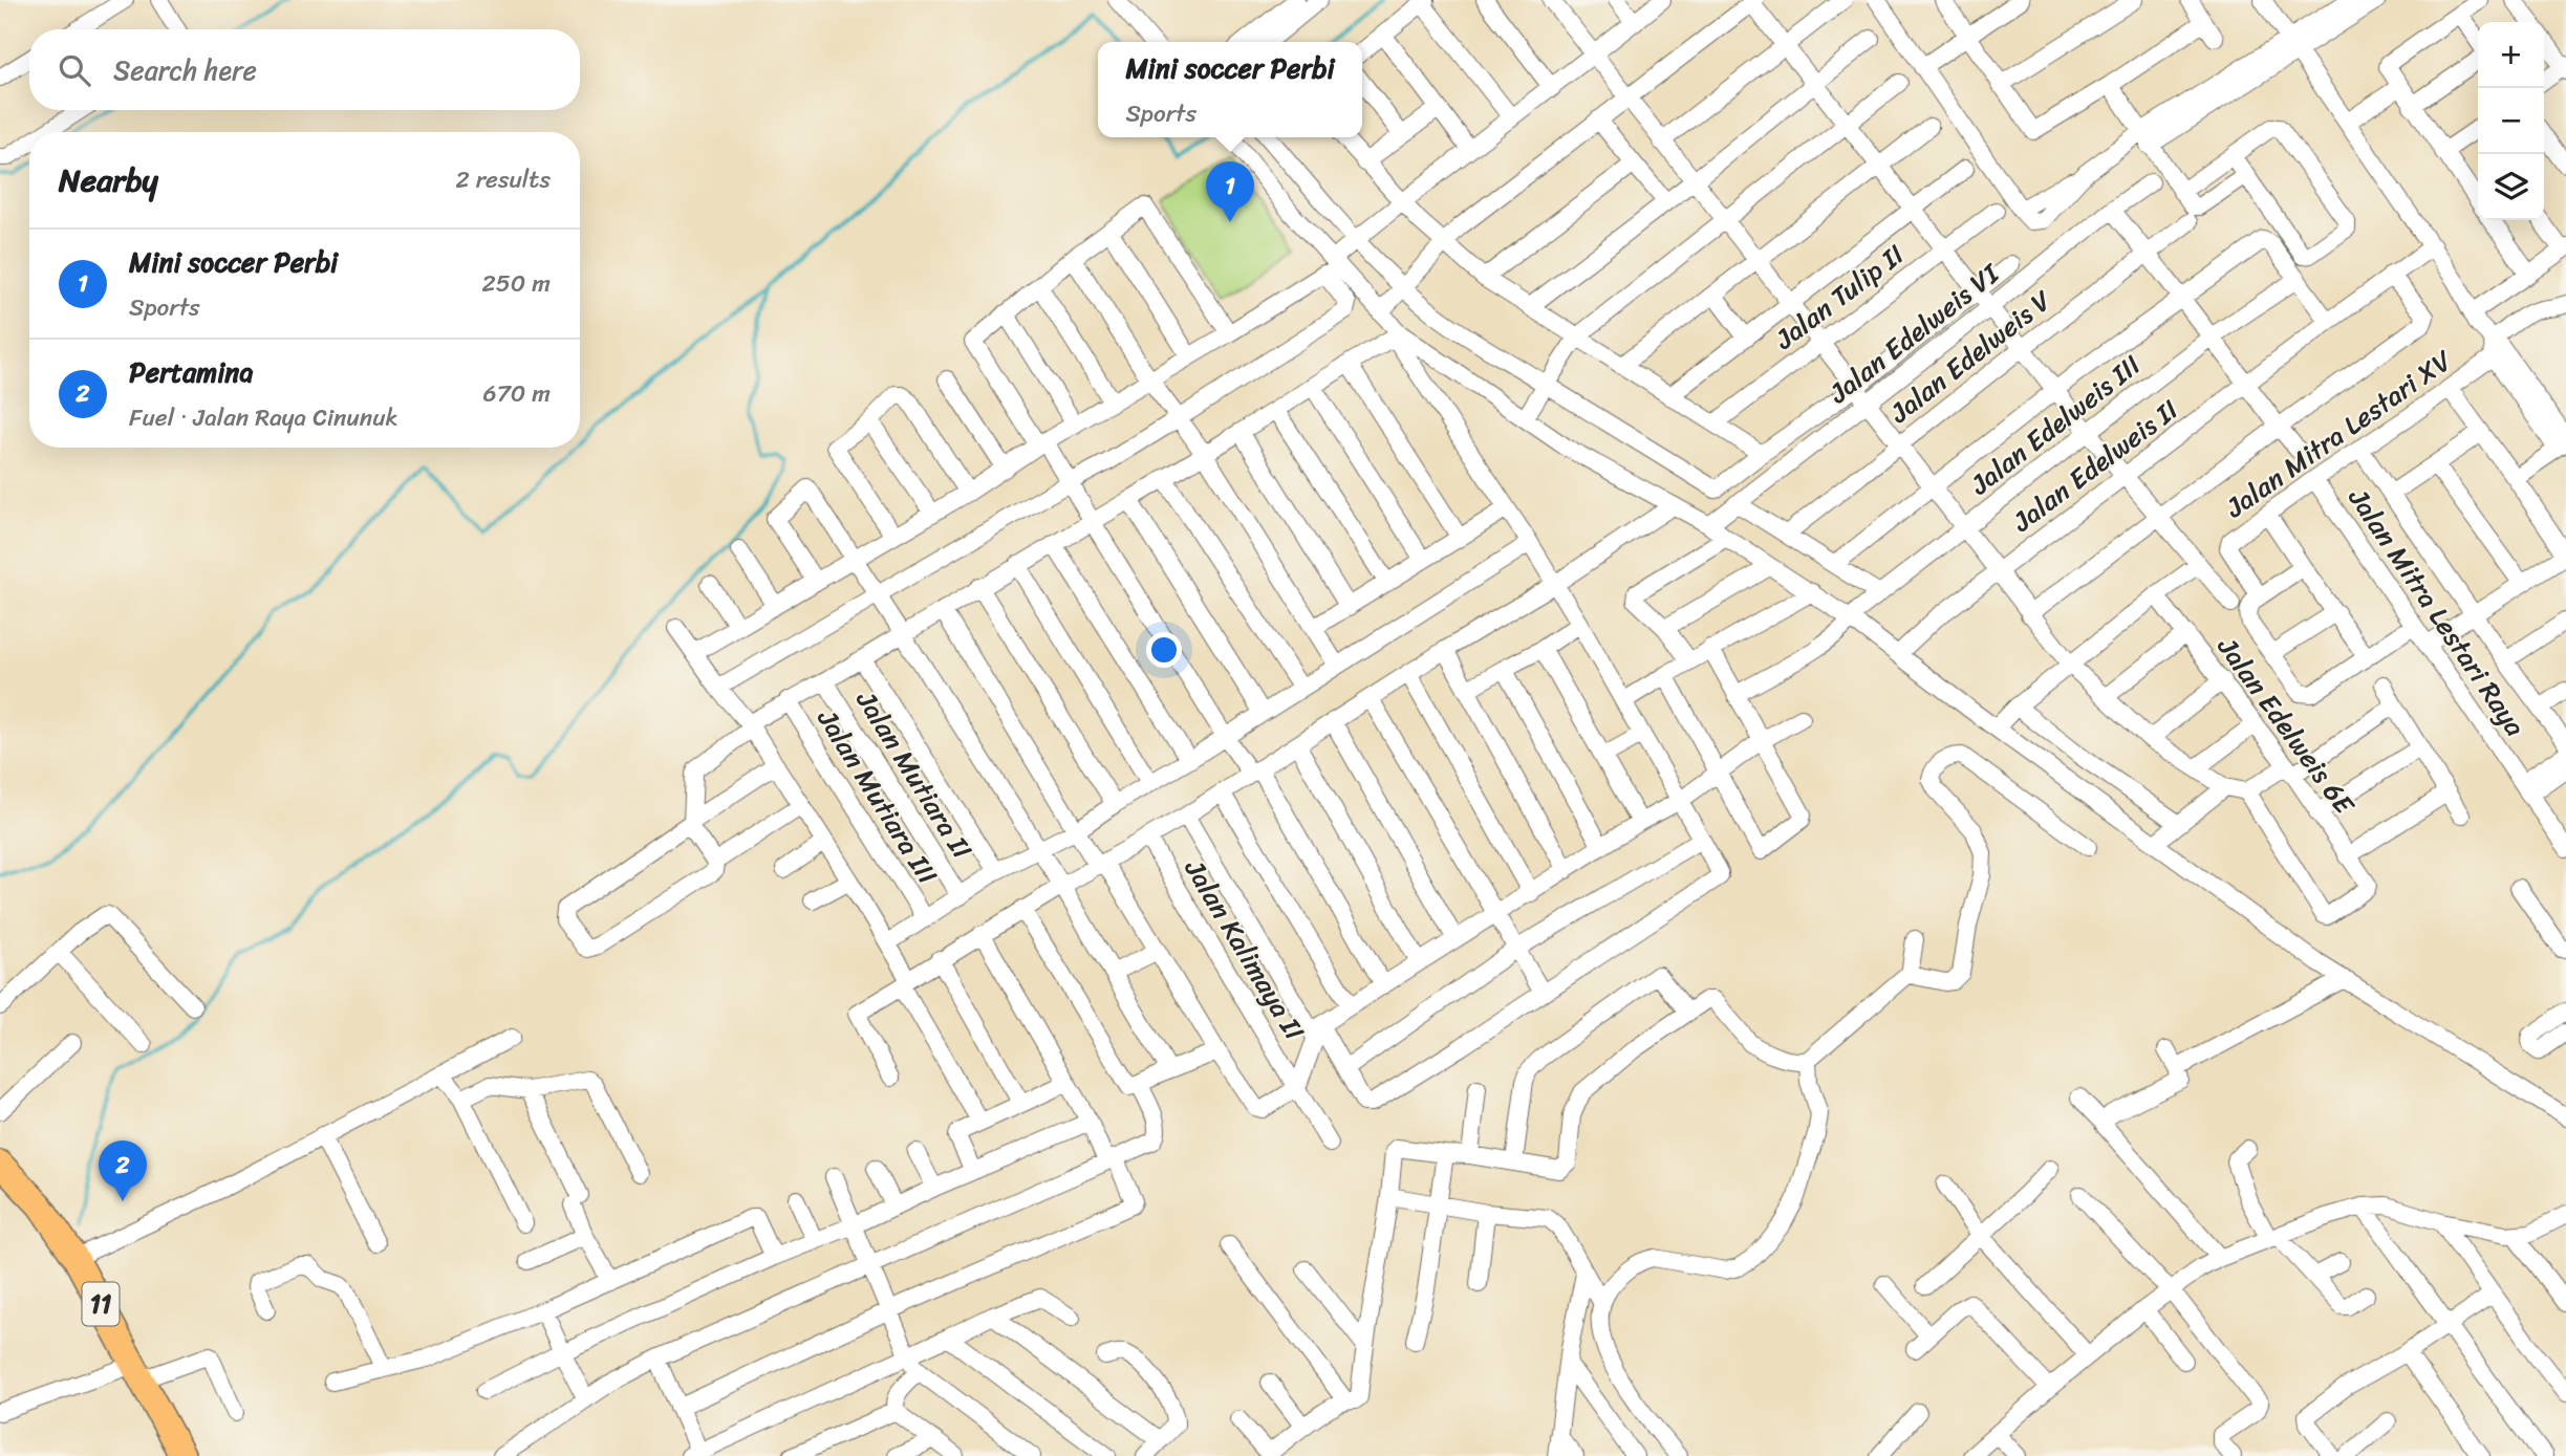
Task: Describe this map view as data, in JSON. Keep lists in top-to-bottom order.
{
  "streets": {
    "highway": ["11"],
    "street": [
      "Jalan Tulip II",
      "Jalan Edelweis VI",
      "Jalan Edelweis V",
      "Jalan Edelweis III",
      "Jalan Mitra Lestari XV",
      "Jalan Edelweis II",
      "Jalan Mitra Lestari Raya",
      "Jalan Edelweis 6E",
      "Jalan Mutiara II",
      "Jalan Mutiara III",
      "Jalan Kalimaya II"
    ]
  },
  "crossings": [
    ["Jalan Mitra Lestari XV", "Jalan Mitra Lestari Raya"]
  ],
  "page": {
    "map_buttons": ["+", "−"],
    "search": "Search here",
    "popup": ["Mini soccer Perbi", "Sports"],
    "heading": ["Nearby", "2 results"],
    "pins": ["1", "2"],
    "list": [
      {
        "mark": "1",
        "name": "Mini soccer Perbi",
        "note": "Sports",
        "value": "250 m"
      },
      {
        "mark": "2",
        "name": "Pertamina",
        "note": "Fuel · Jalan Raya Cinunuk",
        "value": "670 m"
      }
    ]
  }
}
